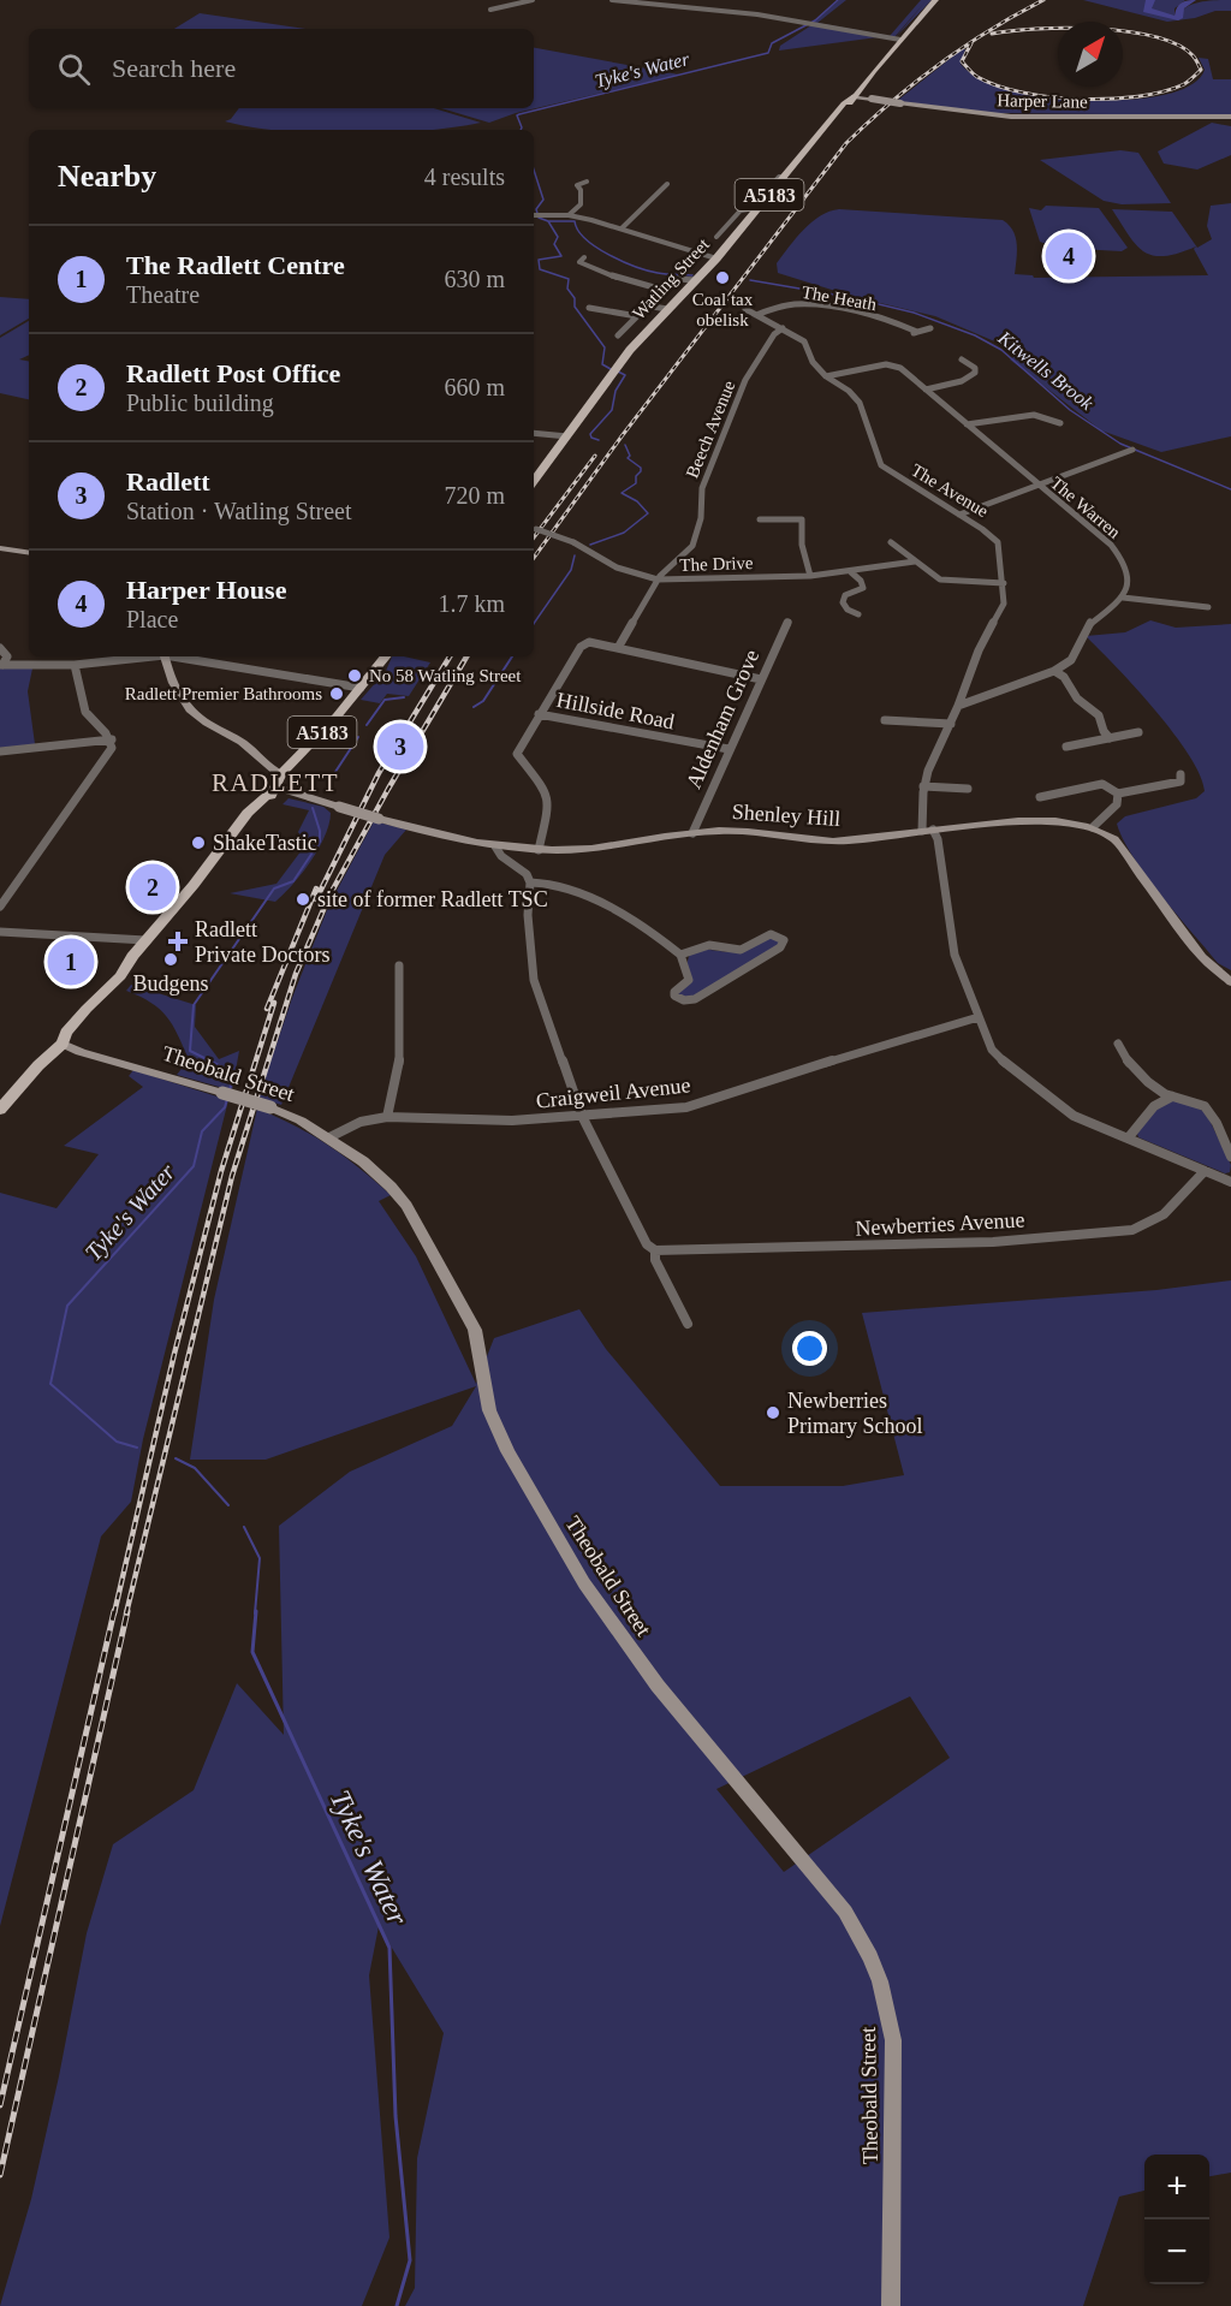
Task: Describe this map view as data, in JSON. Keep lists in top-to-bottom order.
{
  "streets": {
    "main road": ["A5183", "Watling Street"],
    "street": [
      "Harper Lane",
      "The Heath",
      "Beech Avenue",
      "The Avenue",
      "The Warren",
      "The Drive",
      "Hillside Road",
      "Aldenham Grove",
      "Shenley Hill",
      "Theobald Street",
      "Craigweil Avenue",
      "Newberries Avenue"
    ]
  },
  "crossings": [
    ["Harper Lane", "A5183"],
    ["Harper Lane", "Watling Street"],
    ["A5183", "Watling Street"],
    ["A5183", "Shenley Hill"],
    ["A5183", "Theobald Street"],
    ["The Heath", "The Avenue"],
    ["Beech Avenue", "The Avenue"],
    ["Beech Avenue", "The Drive"],
    ["The Avenue", "The Warren"],
    ["The Avenue", "Shenley Hill"],
    ["The Avenue", "Craigweil Avenue"],
    ["The Avenue", "Newberries Avenue"],
    ["Hillside Road", "Aldenham Grove"],
    ["Aldenham Grove", "Shenley Hill"],
    ["Theobald Street", "Craigweil Avenue"]
  ],
  "districts": ["RADLETT"],
  "water": ["Tyke's Water", "Kitwells Brook"],
  "places": {
    "other": [
      "Coal tax obelisk",
      "No 58 Watling Street",
      "Radlett Premier Bathrooms",
      "ShakeTastic",
      "site of former Radlett TSC",
      "Budgens",
      "Newberries Primary School"
    ],
    "health": ["Radlett Private Doctors"]
  },
  "north": "top right",
  "page": {
    "search": "Search here",
    "heading": ["Nearby", "4 results"],
    "list": [
      {
        "mark": "1",
        "name": "The Radlett Centre",
        "note": "Theatre",
        "value": "630 m"
      },
      {
        "mark": "2",
        "name": "Radlett Post Office",
        "note": "Public building",
        "value": "660 m"
      },
      {
        "mark": "3",
        "name": "Radlett",
        "note": "Station · Watling Street",
        "value": "720 m"
      },
      {
        "mark": "4",
        "name": "Harper House",
        "note": "Place",
        "value": "1.7 km"
      }
    ],
    "pins": [
      "4",
      "3",
      "2",
      "1"
    ],
    "map_buttons": ["+", "−"]
  }
}
